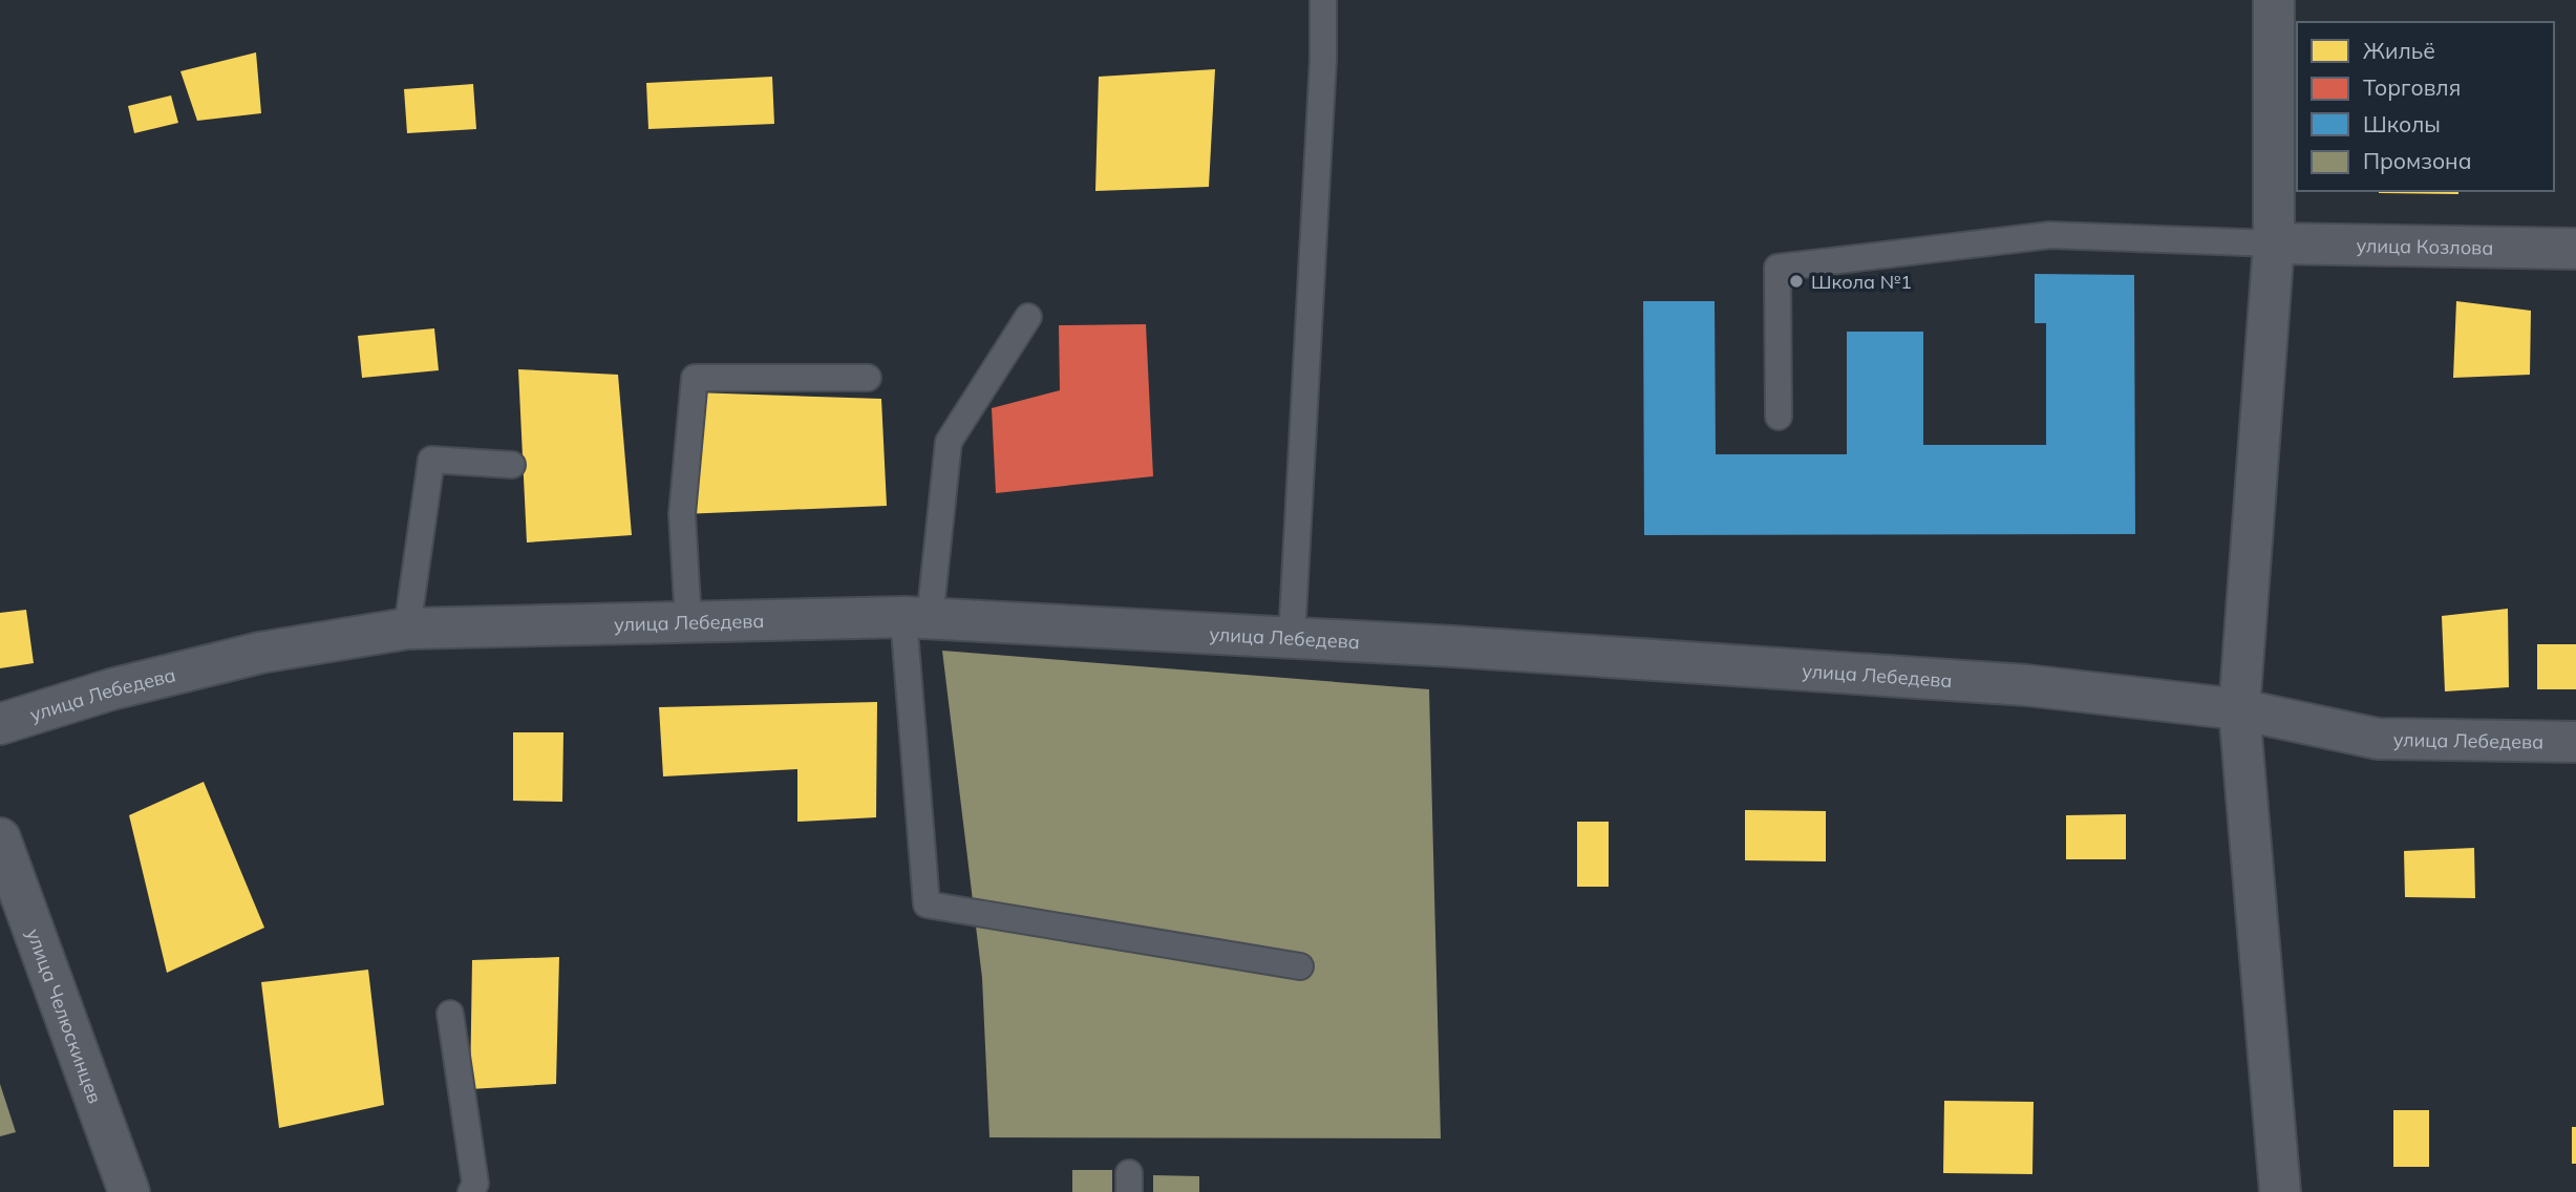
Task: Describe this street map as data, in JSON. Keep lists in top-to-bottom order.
{
  "streets": {
    "street": ["улица Козлова", "улица Лебедева", "улица Челюскинцев"]
  },
  "places": ["Школа №1"],
  "legend": [
    "Жильё",
    "Торговля",
    "Школы",
    "Промзона"
  ]
}
